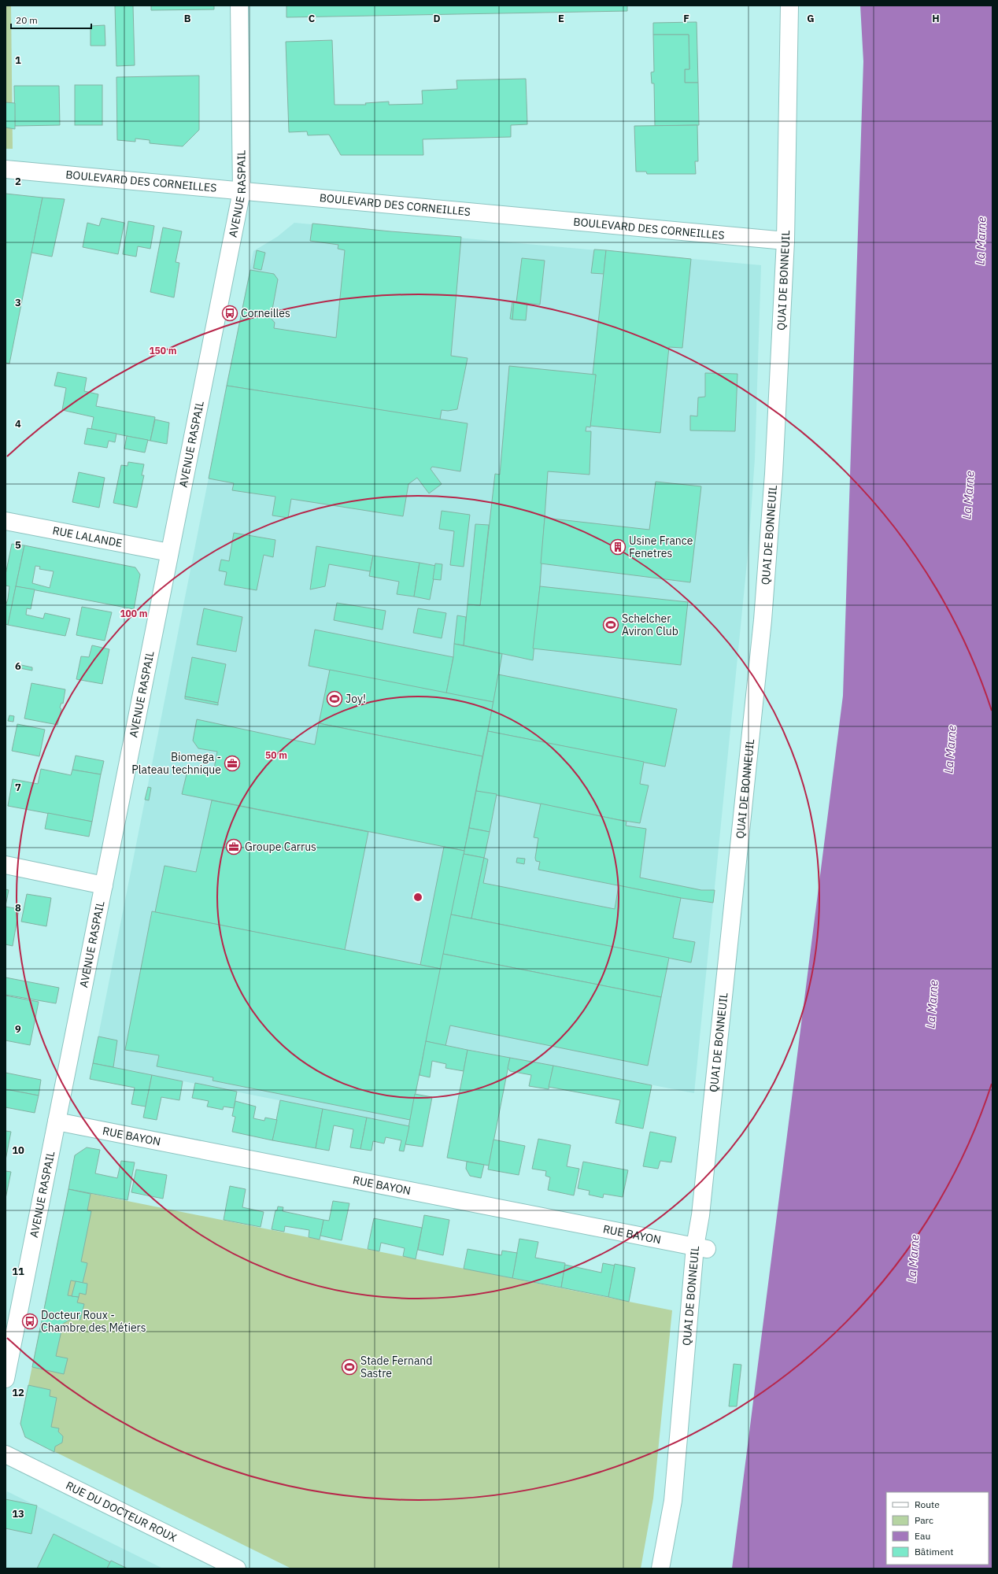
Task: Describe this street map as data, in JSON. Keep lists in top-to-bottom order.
{
  "streets": {
    "street": [
      "BOULEVARD DES CORNEILLES",
      "AVENUE RASPAIL",
      "QUAI DE BONNEUIL",
      "RUE LALANDE",
      "RUE BAYON",
      "RUE DU DOCTEUR ROUX"
    ]
  },
  "crossings": [
    ["BOULEVARD DES CORNEILLES", "AVENUE RASPAIL"],
    ["BOULEVARD DES CORNEILLES", "QUAI DE BONNEUIL"],
    ["AVENUE RASPAIL", "RUE LALANDE"],
    ["AVENUE RASPAIL", "RUE BAYON"],
    ["QUAI DE BONNEUIL", "RUE BAYON"]
  ],
  "water": ["La Marne"],
  "places": {
    "bus stop": ["Corneilles", "Docteur Roux - Chambre des Métiers"],
    "building": ["Usine France Fenetres"],
    "sports": ["Schelcher Aviron Club", "Joy!", "Stade Fernand Sastre"],
    "office": ["Biomega - Plateau technique", "Groupe Carrus"]
  },
  "legend": [
    "Route",
    "Parc",
    "Eau",
    "Bâtiment"
  ],
  "scale_bar": "20 m",
  "grid": {
    "columns": [
      "B",
      "C",
      "D",
      "E",
      "F",
      "G",
      "H"
    ],
    "rows": [
      "1",
      "2",
      "3",
      "4",
      "5",
      "6",
      "7",
      "8",
      "9",
      "10",
      "11",
      "12",
      "13"
    ]
  },
  "rings": ["150 m", "100 m", "50 m"]
}
